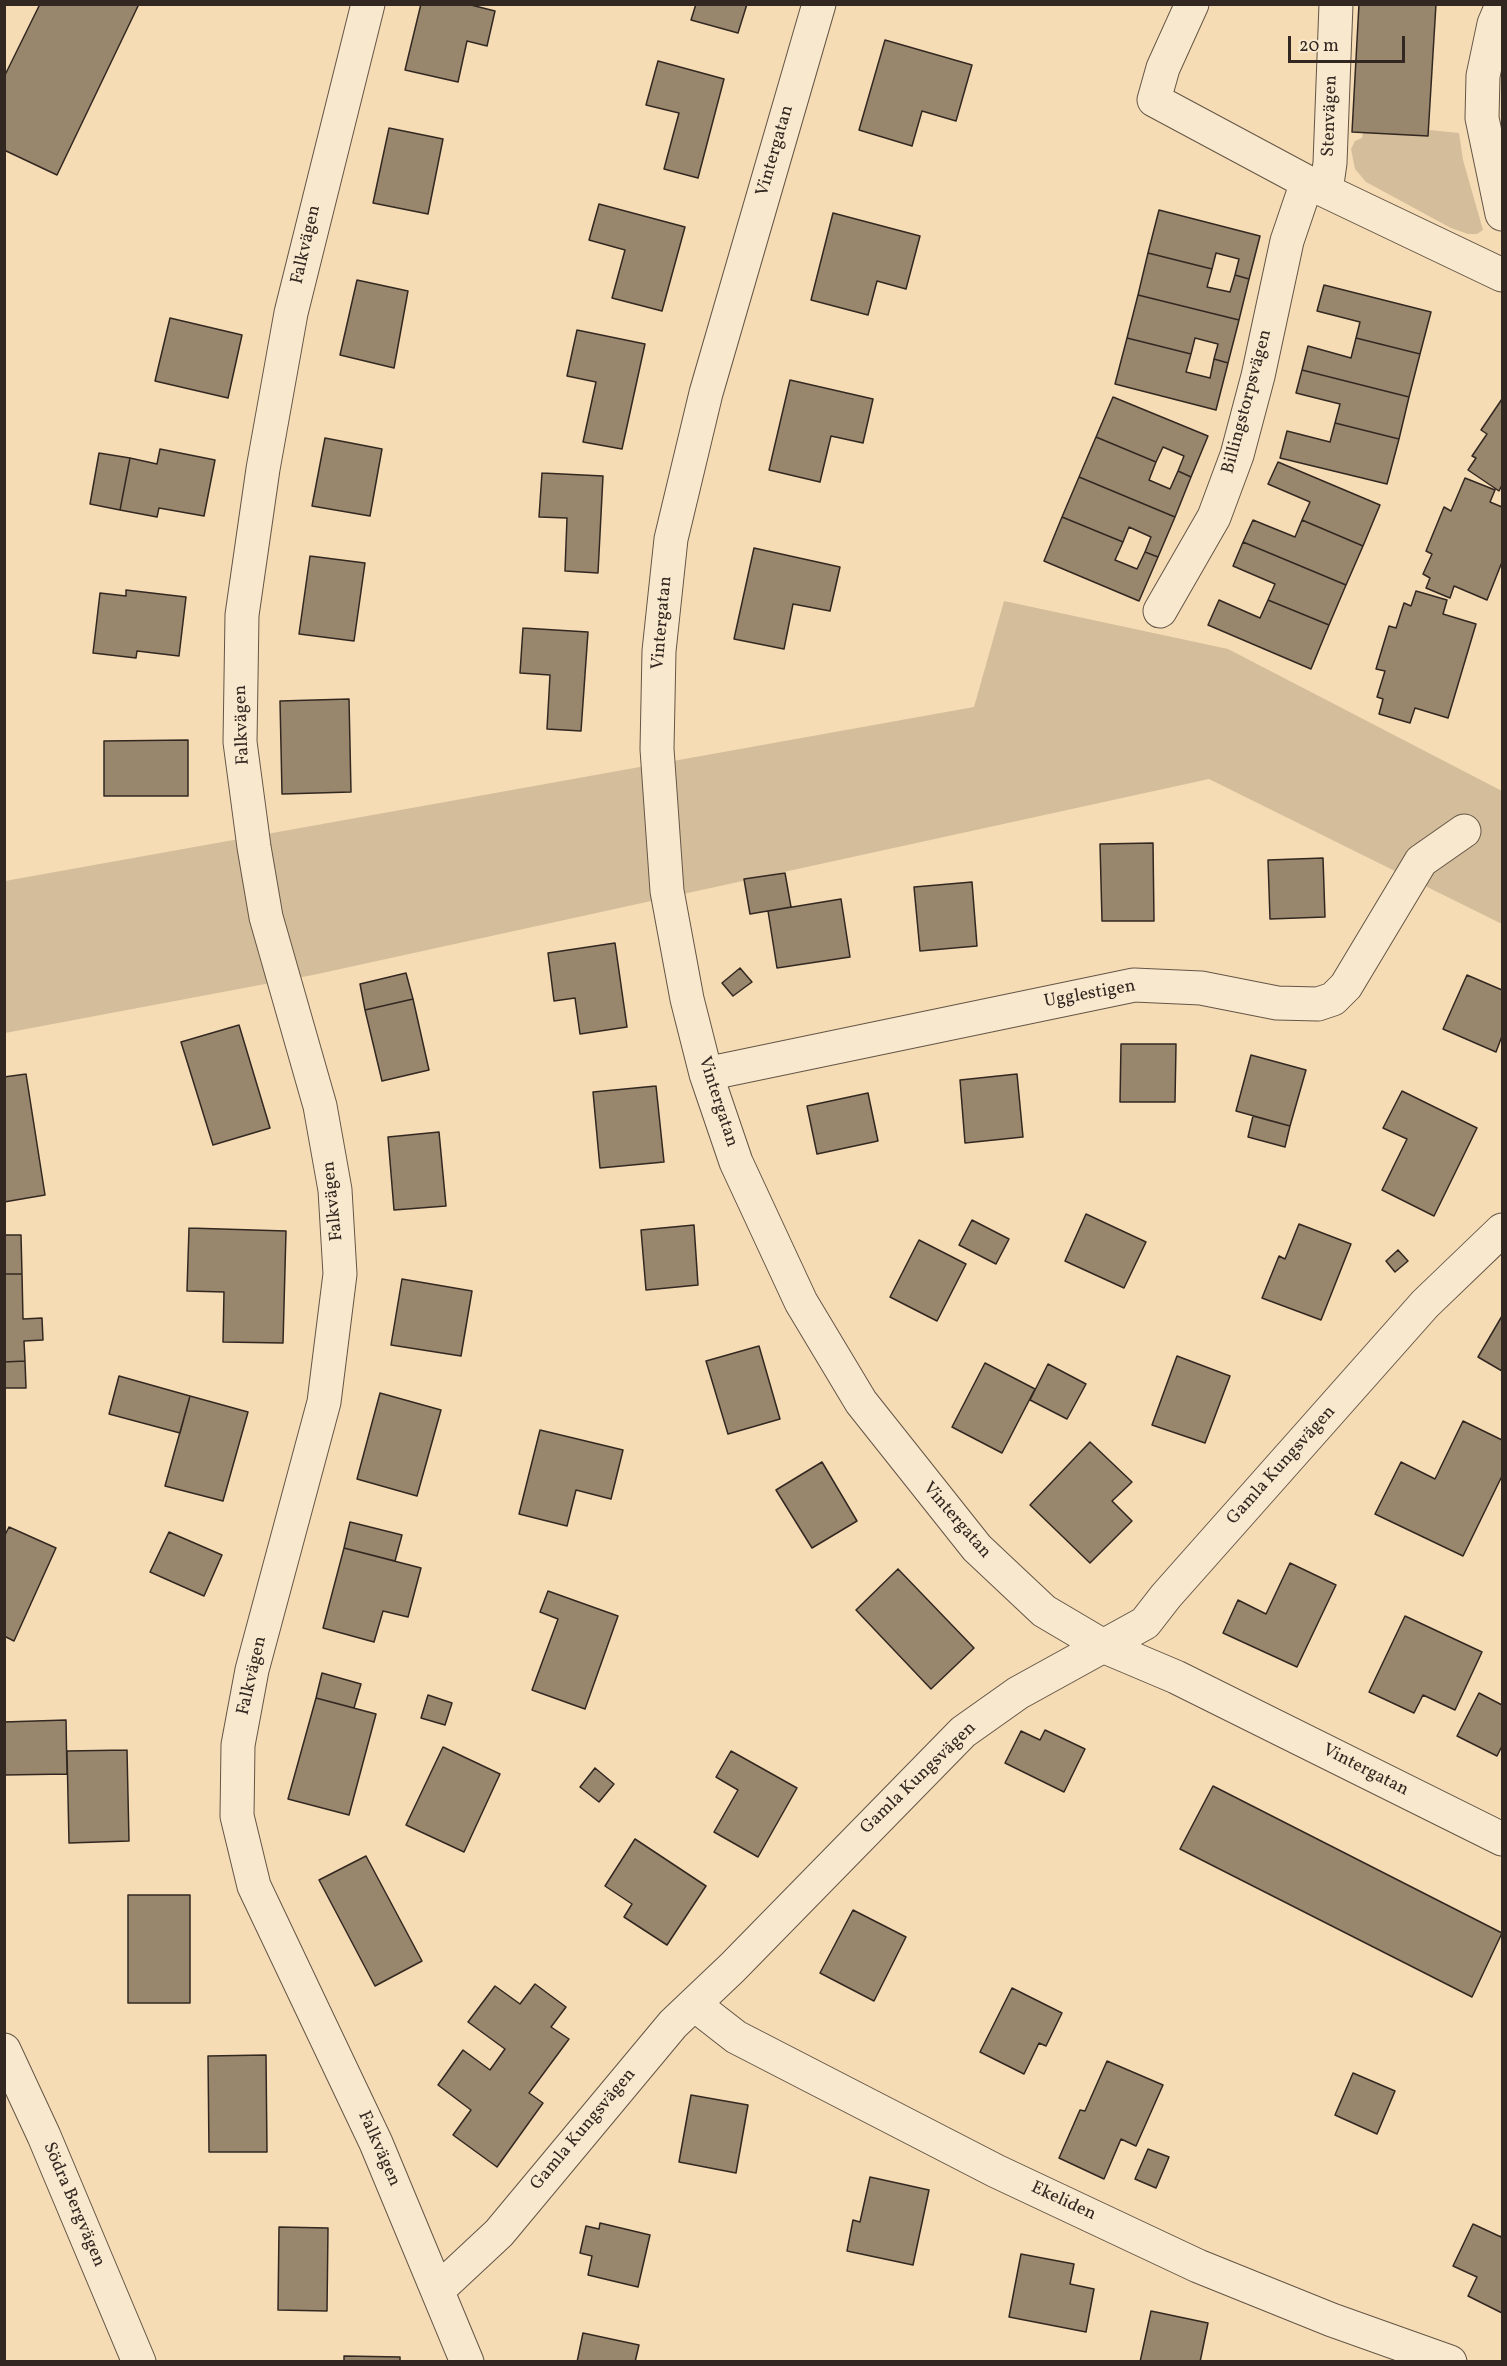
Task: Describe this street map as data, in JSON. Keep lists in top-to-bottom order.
{
  "streets": {
    "street": [
      "Stenvägen",
      "Vintergatan",
      "Falkvägen",
      "Billingstorpsvägen",
      "Ugglestigen",
      "Gamla Kungsvägen",
      "Ekeliden",
      "Södra Bergvägen"
    ]
  },
  "crossings": [
    ["Stenvägen", "Billingstorpsvägen"],
    ["Vintergatan", "Ugglestigen"],
    ["Vintergatan", "Gamla Kungsvägen"],
    ["Falkvägen", "Gamla Kungsvägen"],
    ["Gamla Kungsvägen", "Ekeliden"]
  ],
  "scale_bar": "20 m"
}
